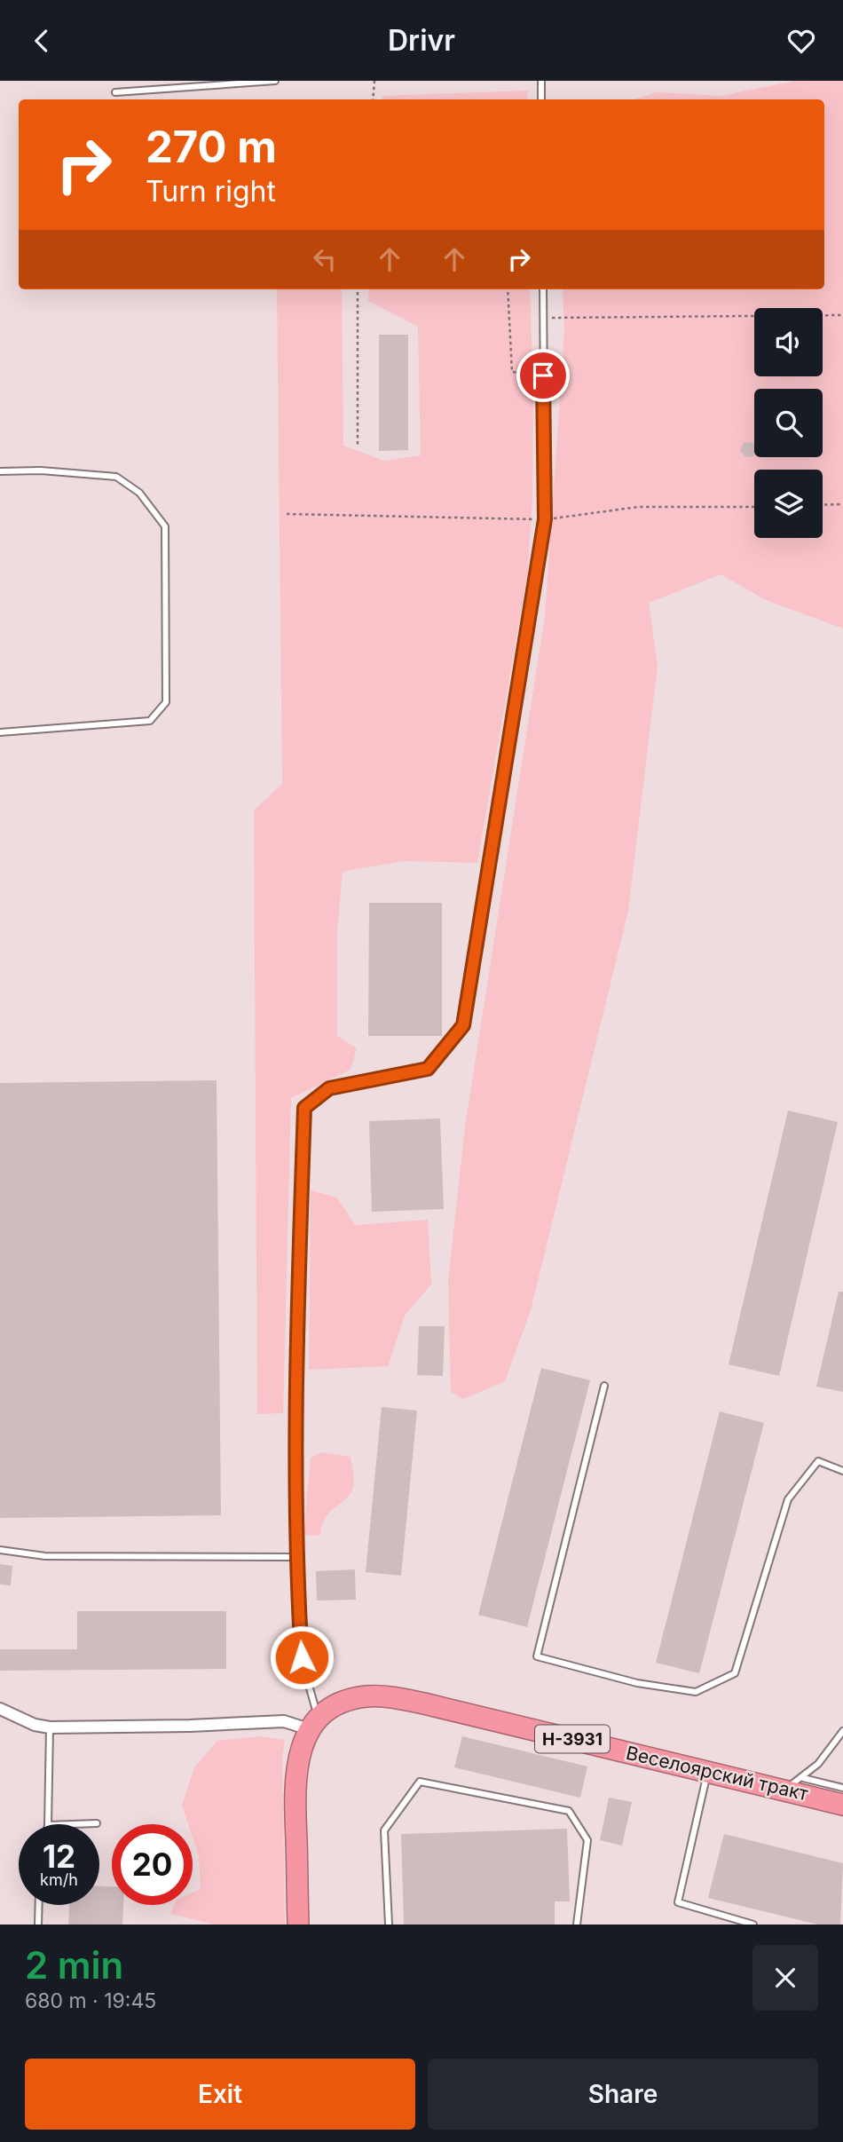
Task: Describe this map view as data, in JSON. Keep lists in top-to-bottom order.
{
  "streets": {
    "highway": ["Н-3931", "Веселоярский тракт"]
  },
  "page": {
    "header": "Drivr",
    "turn": ["270 m", "Turn right"],
    "speed": "12 km/h",
    "limit": "20",
    "heading": ["2 min", "680 m · 19:45"],
    "buttons": ["Exit", "Share"]
  }
}
